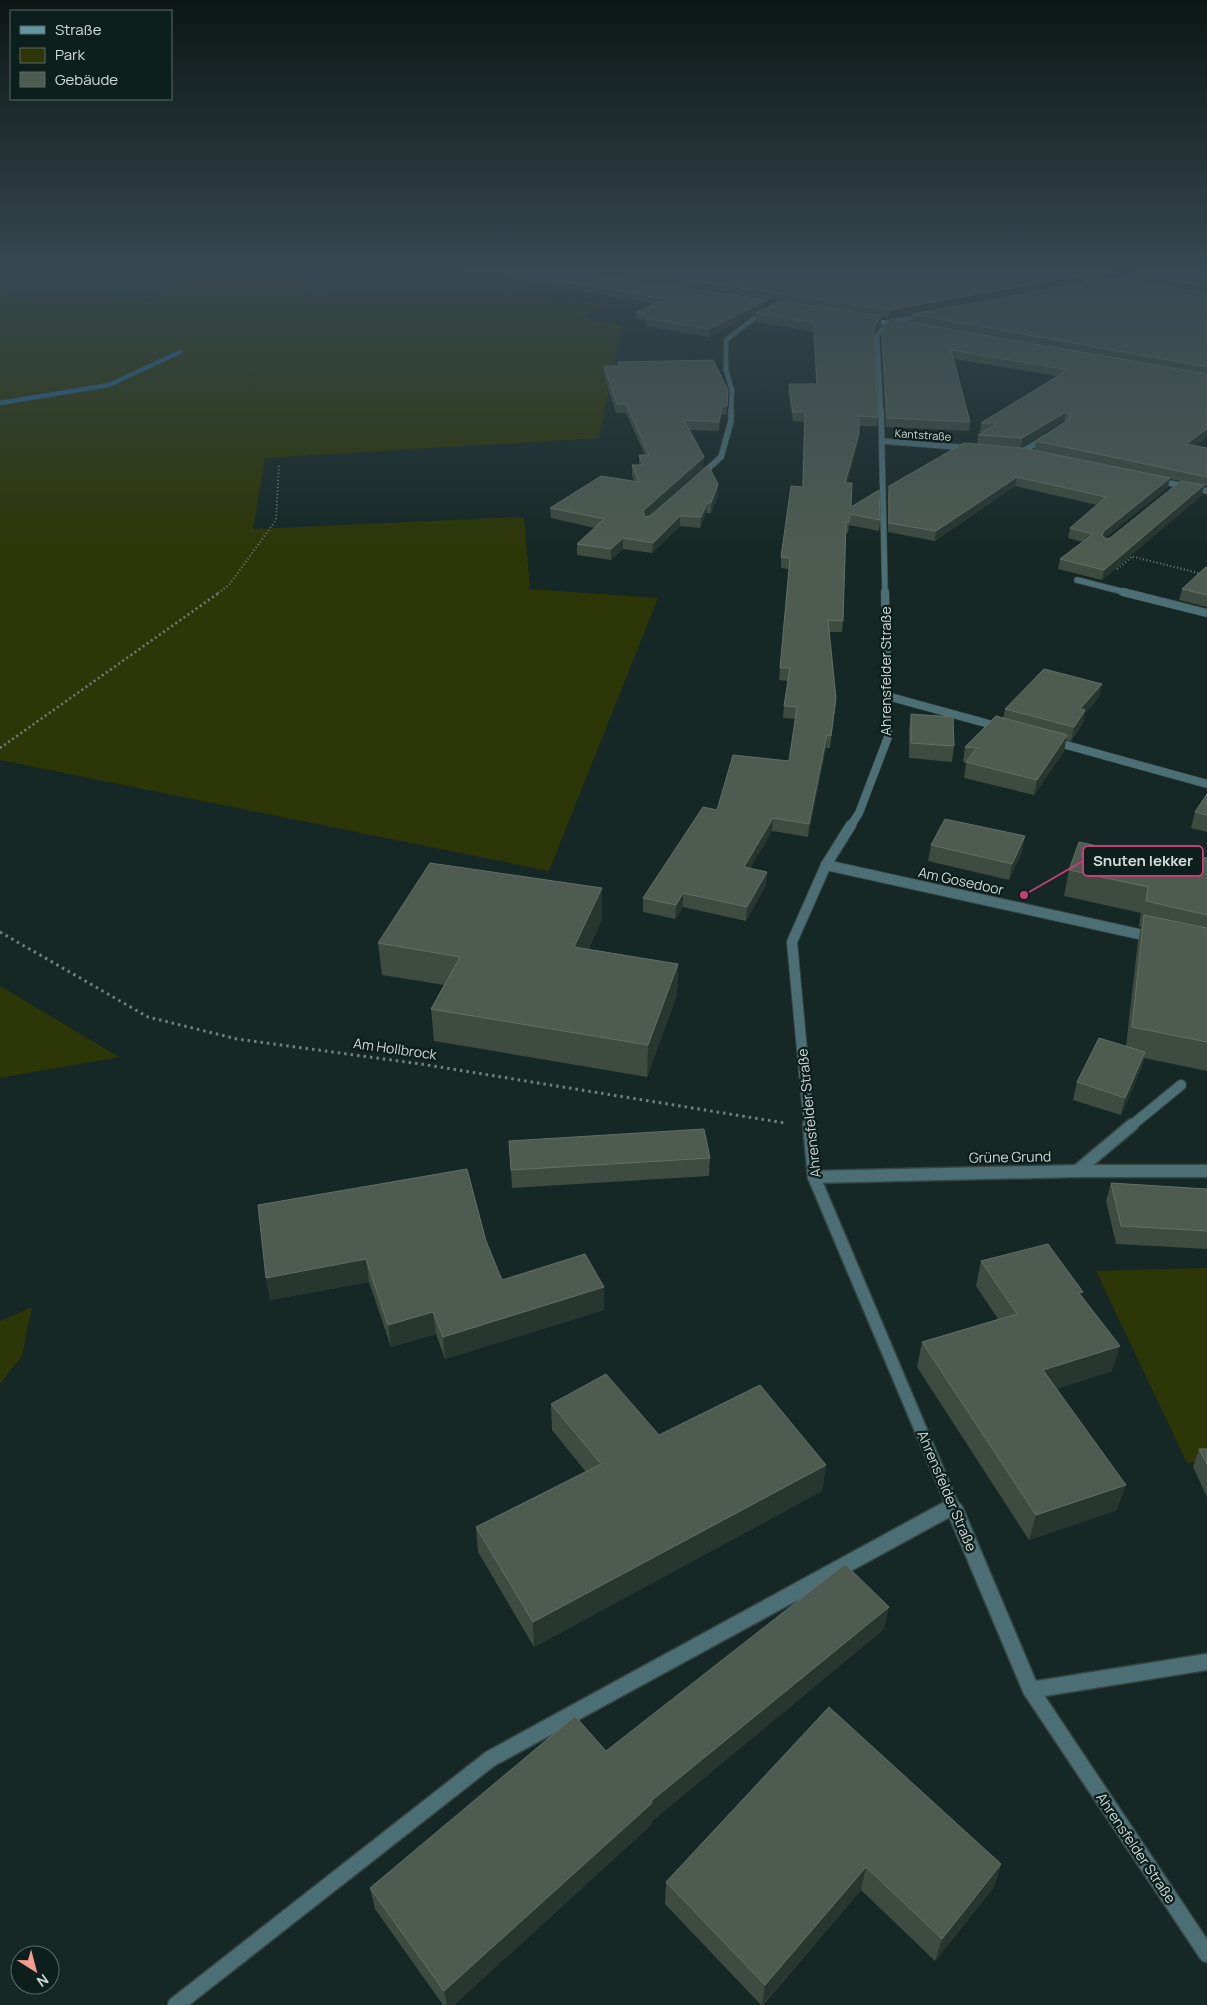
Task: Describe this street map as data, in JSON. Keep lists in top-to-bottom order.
{
  "streets": {
    "street": [
      "Kantstraße",
      "Ahrensfelder Straße",
      "Am Gosedoor",
      "Grüne Grund"
    ],
    "path": ["Am Hollbrock"]
  },
  "crossings": [
    ["Kantstraße", "Ahrensfelder Straße"],
    ["Ahrensfelder Straße", "Am Gosedoor"],
    ["Ahrensfelder Straße", "Am Hollbrock"],
    ["Ahrensfelder Straße", "Grüne Grund"]
  ],
  "places": ["Snuten lekker"],
  "legend": ["Straße", "Park", "Gebäude"],
  "north": "bottom right"
}
